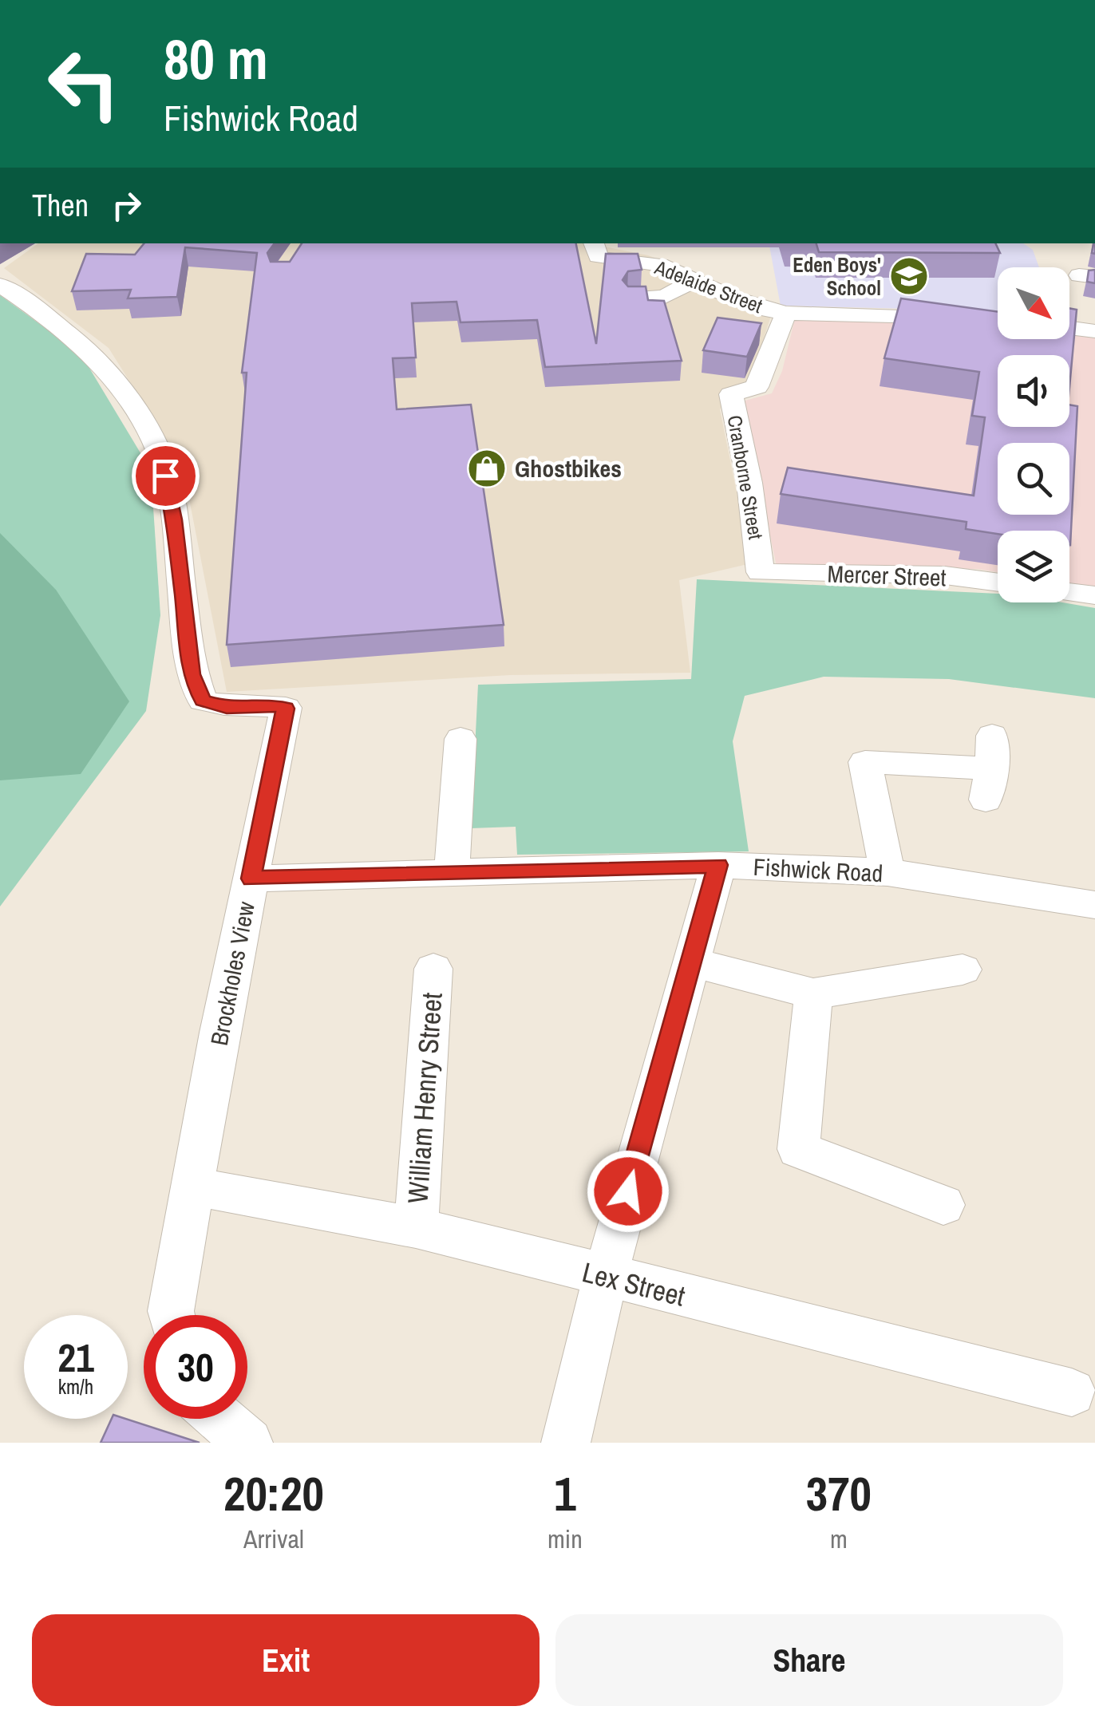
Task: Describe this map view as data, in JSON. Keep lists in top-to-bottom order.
{
  "streets": {
    "street": [
      "Adelaide Street",
      "Cranborne Street",
      "Mercer Street",
      "Fishwick Road",
      "Brockholes View",
      "William Henry Street",
      "Lex Street"
    ]
  },
  "crossings": [
    ["Adelaide Street", "Cranborne Street"],
    ["Cranborne Street", "Mercer Street"],
    ["Fishwick Road", "Brockholes View"],
    ["Brockholes View", "Lex Street"],
    ["William Henry Street", "Lex Street"]
  ],
  "places": {
    "school or university": ["Eden Boys' School"],
    "shop": ["Ghostbikes"]
  },
  "north": "bottom right",
  "page": {
    "turn": ["80 m", "Fishwick Road"],
    "then": "Then",
    "speed": "21 km/h",
    "limit": "30",
    "eta": [
      "20:20",
      "Arrival",
      "1",
      "min",
      "370",
      "m"
    ],
    "buttons": ["Exit", "Share"]
  }
}
